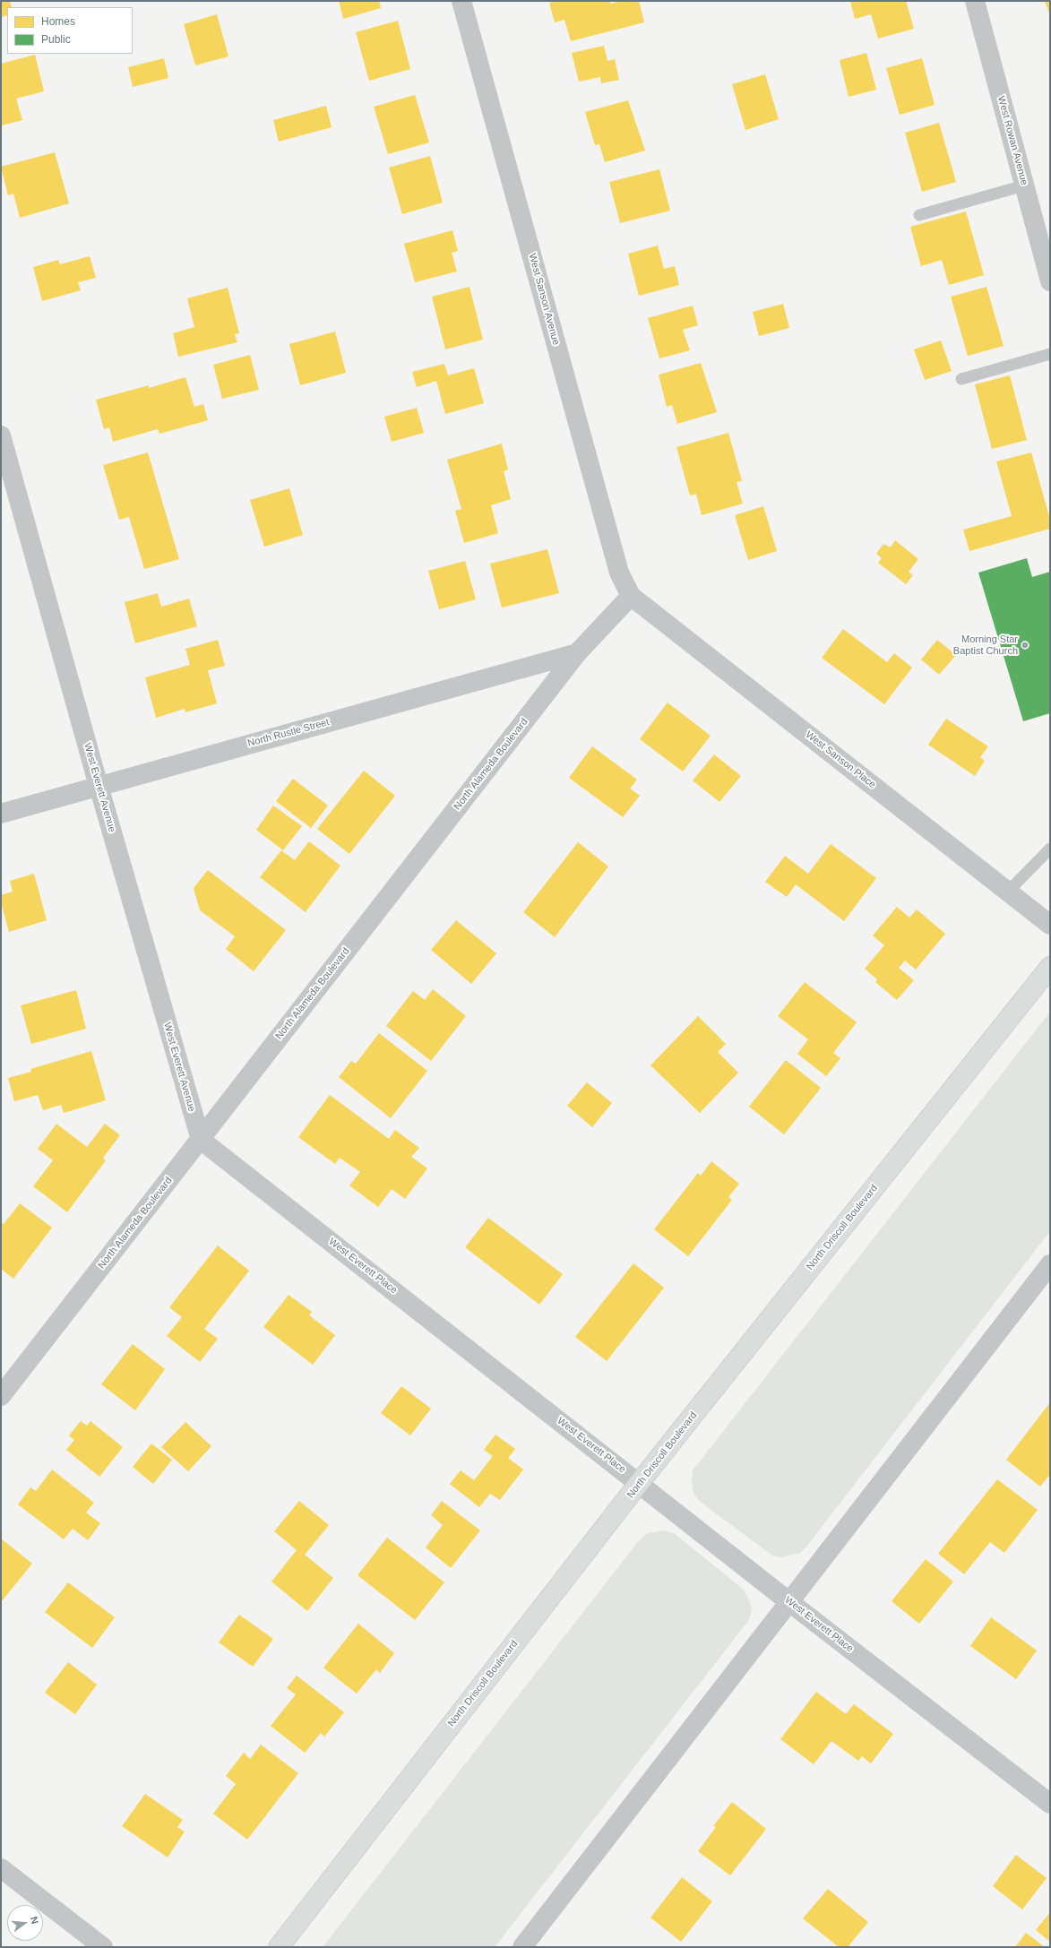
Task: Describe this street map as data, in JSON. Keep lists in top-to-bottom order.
{
  "streets": {
    "main road": ["North Driscoll Boulevard"],
    "street": [
      "West Rowan Avenue",
      "West Sanson Avenue",
      "North Rustle Street",
      "West Sanson Place",
      "North Alameda Boulevard",
      "West Everett Avenue",
      "West Everett Place"
    ]
  },
  "crossings": [
    ["West Sanson Avenue", "West Sanson Place"],
    ["West Sanson Avenue", "North Alameda Boulevard"],
    ["North Rustle Street", "North Alameda Boulevard"],
    ["North Rustle Street", "West Everett Avenue"],
    ["West Sanson Place", "North Alameda Boulevard"],
    ["North Alameda Boulevard", "West Everett Avenue"],
    ["North Alameda Boulevard", "West Everett Place"],
    ["West Everett Avenue", "West Everett Place"],
    ["North Driscoll Boulevard", "West Everett Place"]
  ],
  "places": ["Morning Star Baptist Church"],
  "legend": ["Homes", "Public"],
  "north": "right"
}
